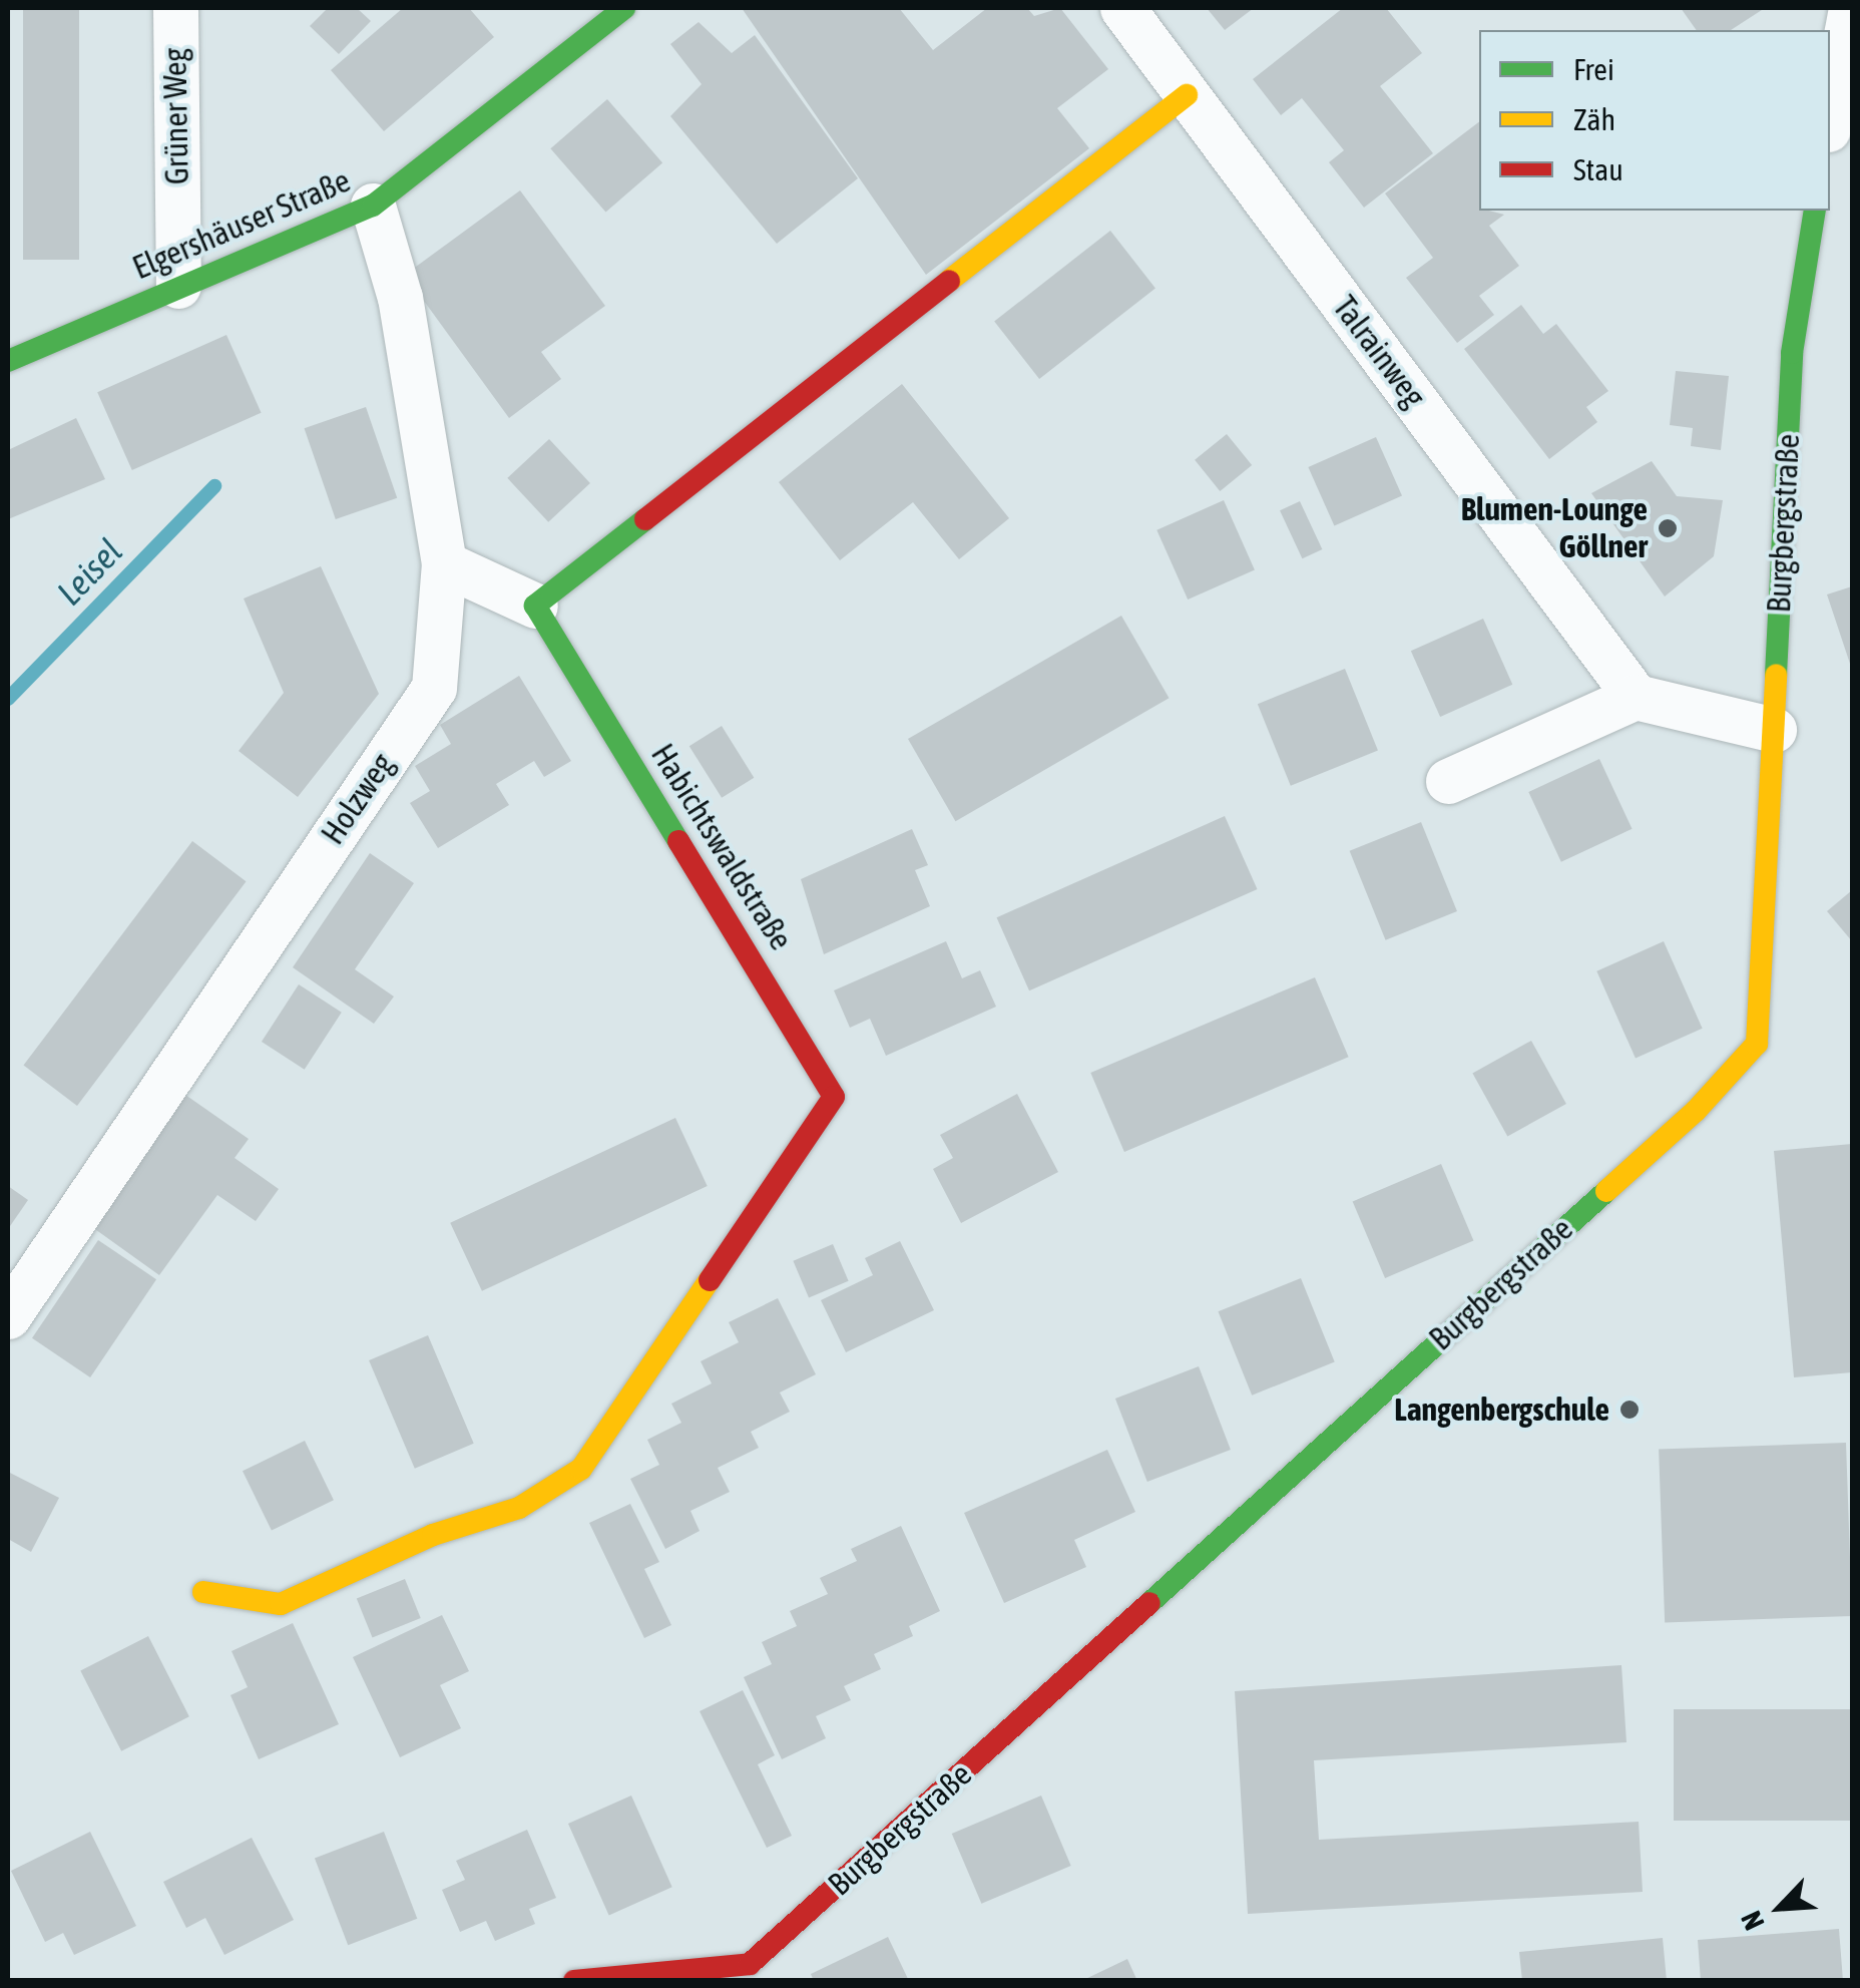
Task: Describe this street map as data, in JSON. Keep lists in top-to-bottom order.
{
  "streets": {
    "street": [
      "Grüner Weg",
      "Elgershäuser Straße",
      "Talrainweg",
      "Burgbergstraße",
      "Holzweg",
      "Habichtswaldstraße"
    ]
  },
  "crossings": [
    ["Grüner Weg", "Elgershäuser Straße"],
    ["Elgershäuser Straße", "Holzweg"]
  ],
  "water": ["Leisel"],
  "places": ["Blumen-Lounge Göllner", "Langenbergschule"],
  "legend": ["Frei", "Zäh", "Stau"],
  "north": "bottom left"
}
